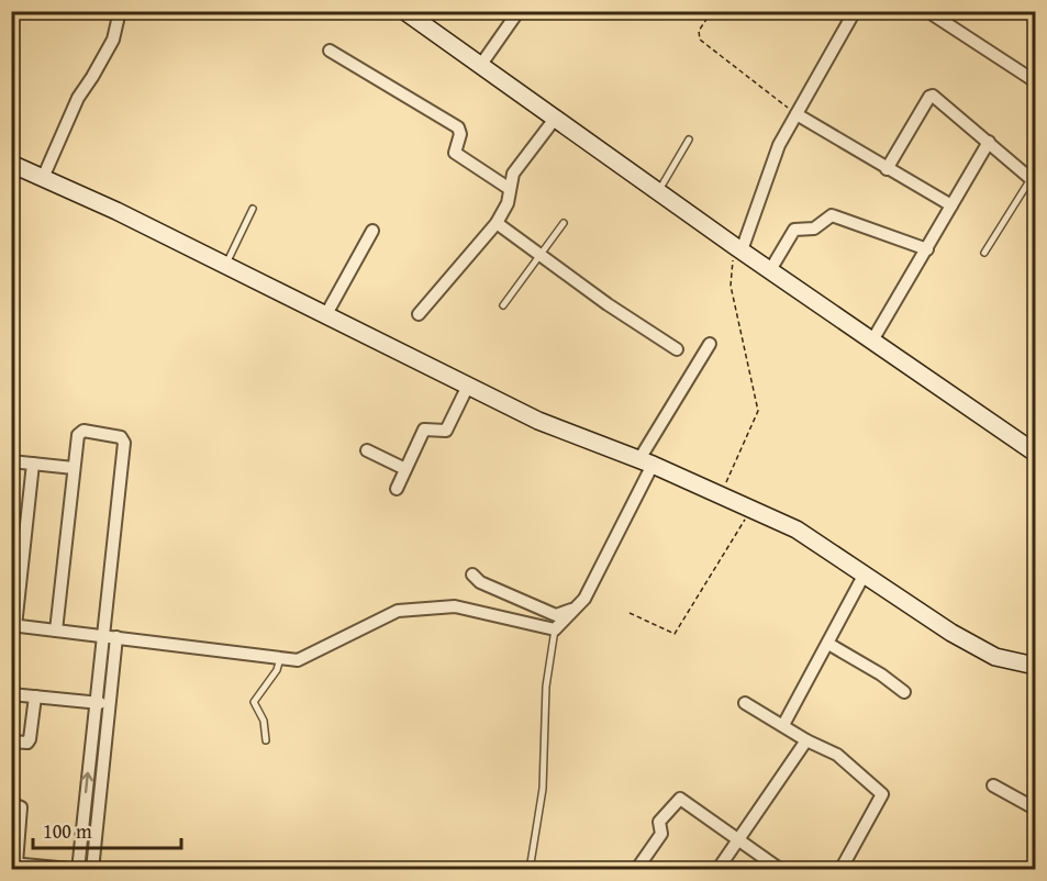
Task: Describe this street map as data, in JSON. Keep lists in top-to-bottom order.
{
  "scale_bar": "100 m"
}
